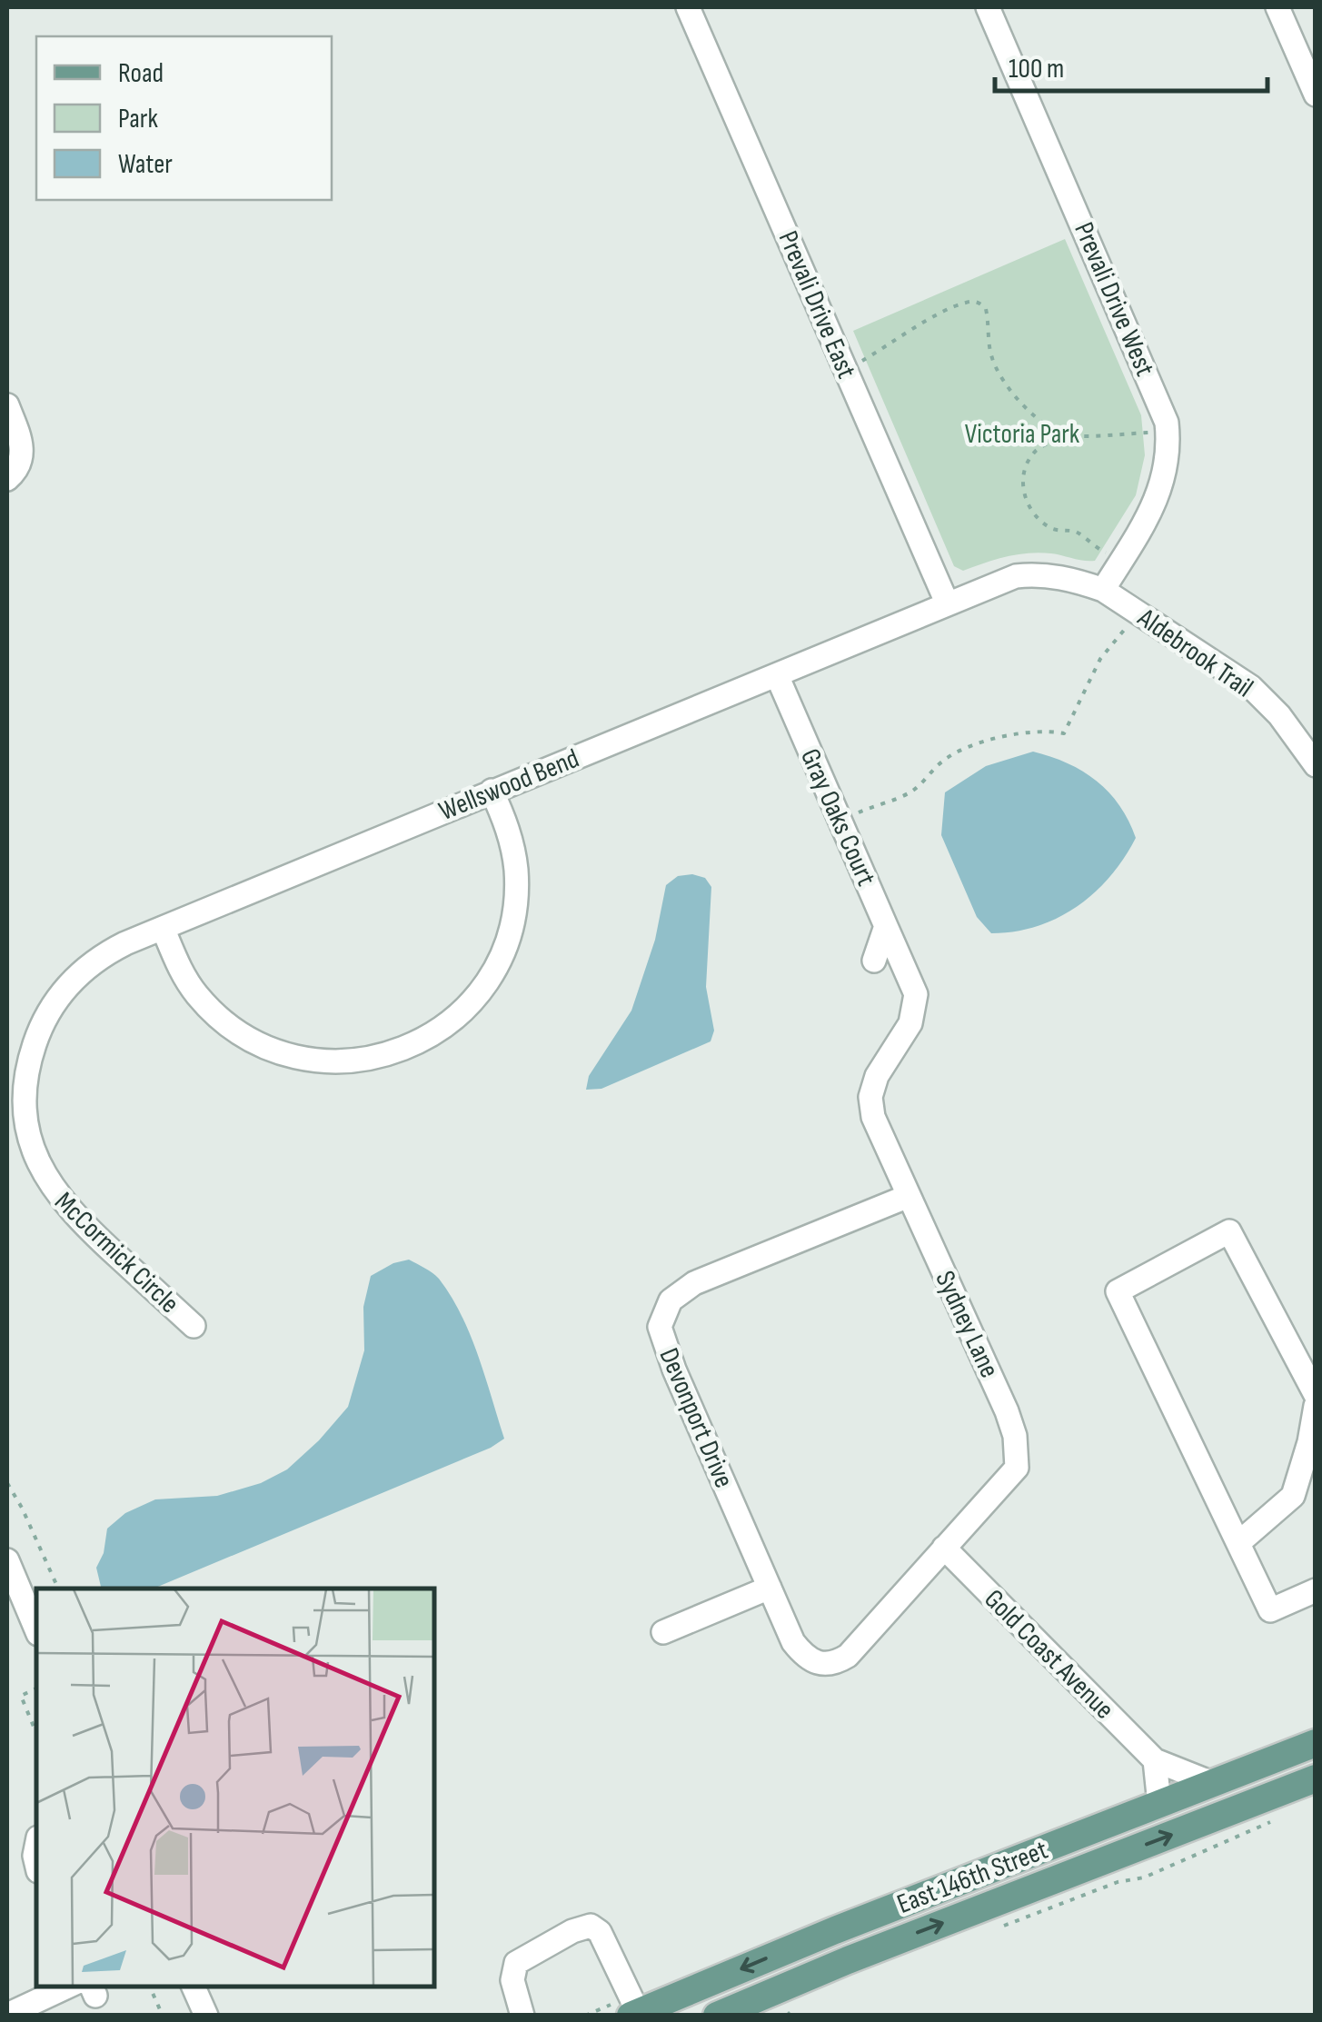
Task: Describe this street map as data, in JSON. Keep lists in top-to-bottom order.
{
  "streets": {
    "main road": ["East 146th Street"],
    "street": [
      "Prevali Drive West",
      "Prevali Drive East",
      "Aldebrook Trail",
      "Wellswood Bend",
      "Gray Oaks Court",
      "McCormick Circle",
      "Sydney Lane",
      "Devonport Drive",
      "Gold Coast Avenue"
    ]
  },
  "crossings": [
    ["Prevali Drive West", "Aldebrook Trail"],
    ["Prevali Drive West", "Wellswood Bend"],
    ["Prevali Drive East", "Wellswood Bend"],
    ["Aldebrook Trail", "Wellswood Bend"],
    ["Wellswood Bend", "Gray Oaks Court"],
    ["Wellswood Bend", "McCormick Circle"],
    ["Gray Oaks Court", "Sydney Lane"],
    ["Sydney Lane", "Devonport Drive"],
    ["Sydney Lane", "Gold Coast Avenue"],
    ["Gold Coast Avenue", "East 146th Street"]
  ],
  "parks": ["Victoria Park"],
  "legend": ["Road", "Park", "Water"],
  "scale_bar": "100 m"
}
